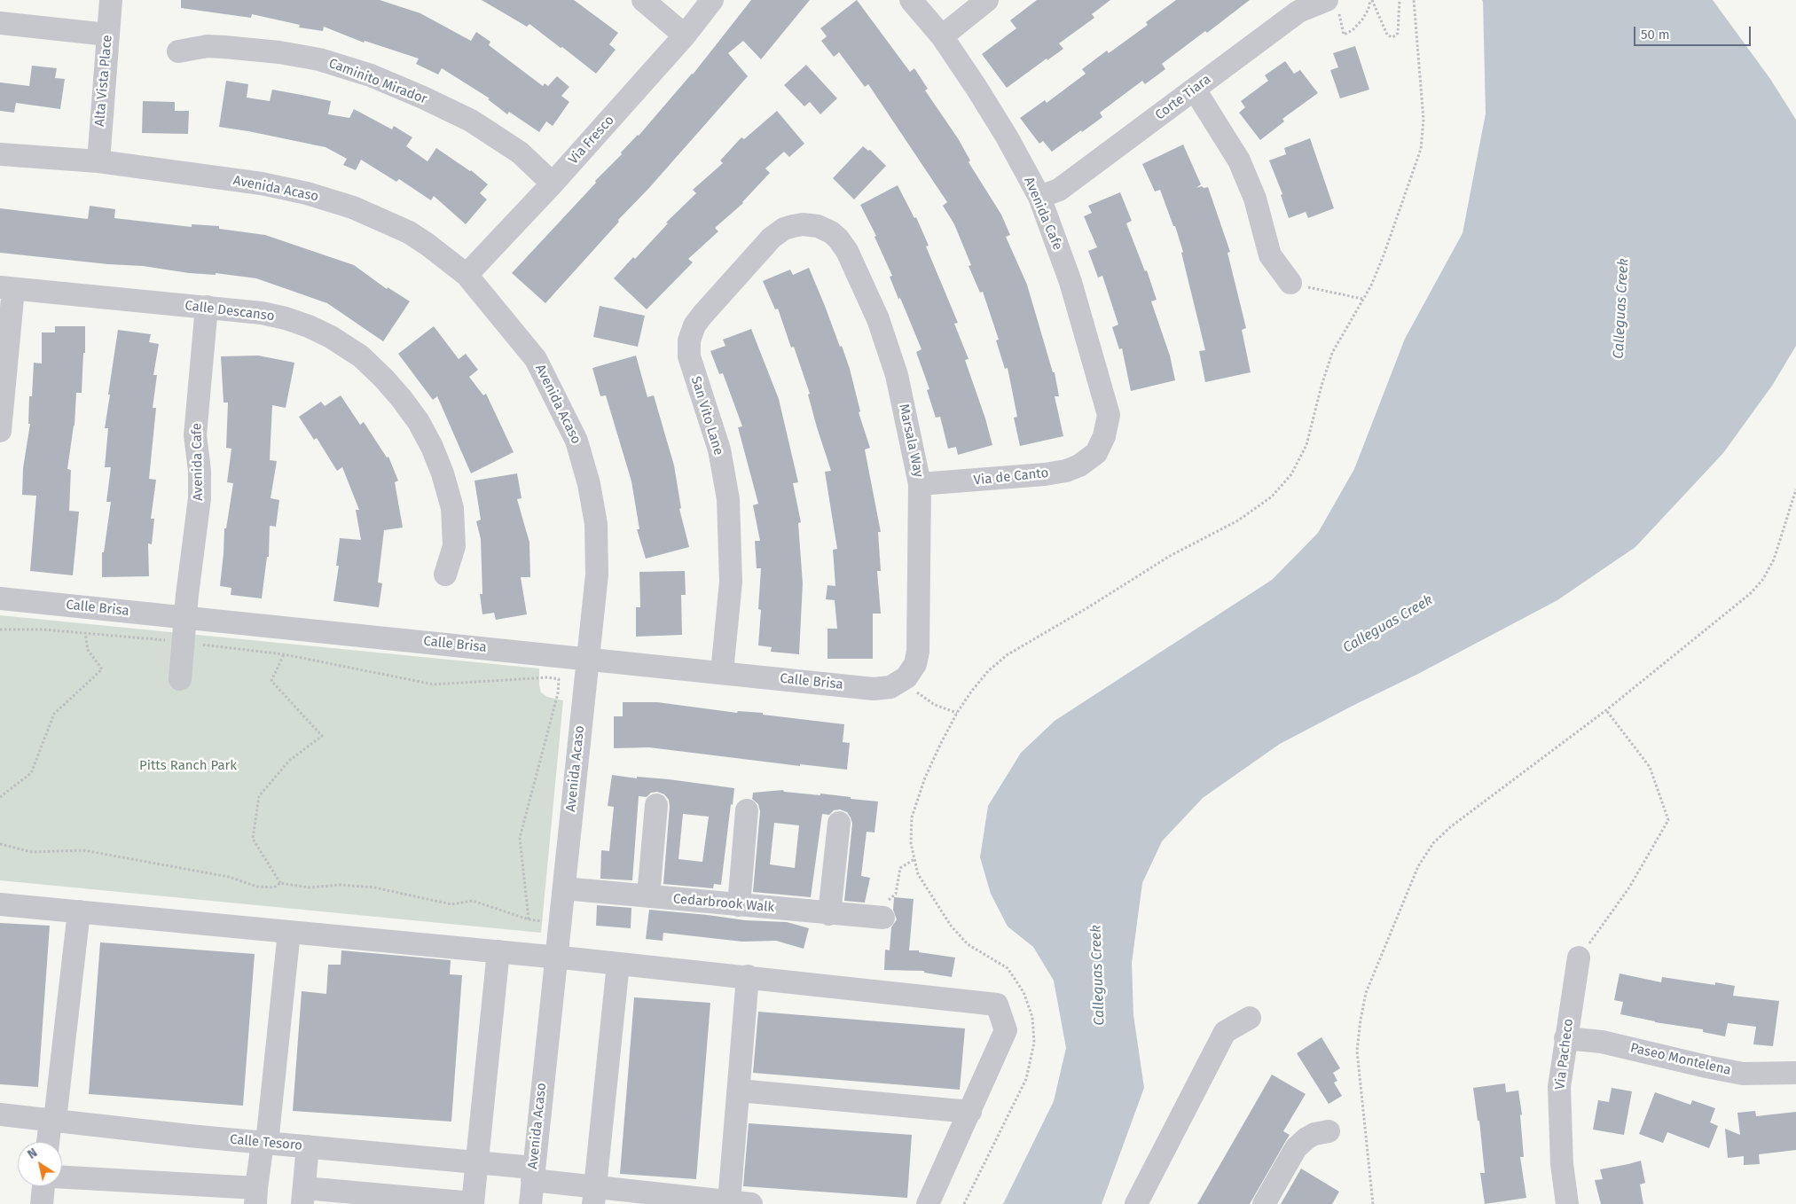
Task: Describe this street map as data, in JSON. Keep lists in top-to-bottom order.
{
  "streets": {
    "street": [
      "Alta Vista Place",
      "Caminito Mirador",
      "Corte Tiara",
      "Via Fresco",
      "Avenida Acaso",
      "Avenida Cafe",
      "Calle Descanso",
      "San Vito Lane",
      "Marsala Way",
      "Via de Canto",
      "Calle Brisa",
      "Cedarbrook Walk",
      "Via Pacheco",
      "Paseo Montelena",
      "Calle Tesoro"
    ]
  },
  "crossings": [
    ["Alta Vista Place", "Avenida Acaso"],
    ["Caminito Mirador", "Via Fresco"],
    ["Corte Tiara", "Avenida Cafe"],
    ["Via Fresco", "Avenida Acaso"],
    ["Avenida Acaso", "Calle Brisa"],
    ["Avenida Acaso", "Cedarbrook Walk"],
    ["Avenida Acaso", "Calle Tesoro"],
    ["Avenida Cafe", "Calle Descanso"],
    ["Avenida Cafe", "Via de Canto"],
    ["Avenida Cafe", "Calle Brisa"],
    ["San Vito Lane", "Marsala Way"],
    ["San Vito Lane", "Calle Brisa"],
    ["Marsala Way", "Via de Canto"],
    ["Marsala Way", "Calle Brisa"],
    ["Via Pacheco", "Paseo Montelena"]
  ],
  "water": ["Calleguas Creek"],
  "parks": ["Pitts Ranch Park"],
  "scale_bar": "50 m",
  "north": "top left"
}
